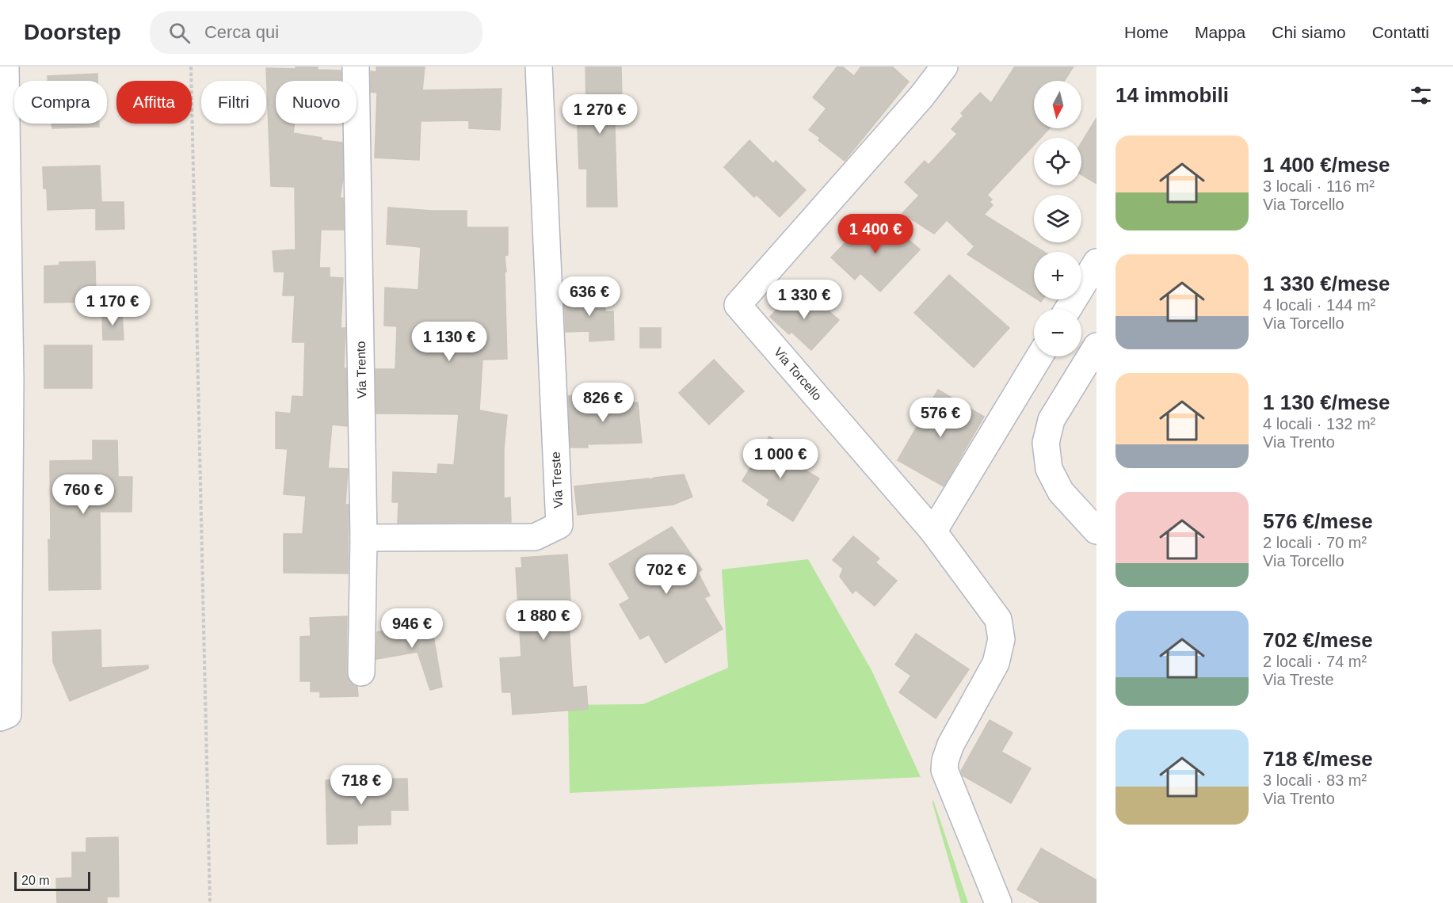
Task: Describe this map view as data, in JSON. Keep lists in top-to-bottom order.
{
  "streets": {
    "street": ["Via Trento", "Via Torcello", "Via Treste"]
  },
  "crossings": [
    ["Via Trento", "Via Treste"]
  ],
  "scale_bar": "20 m",
  "north": "bottom",
  "page": {
    "header": "Doorstep",
    "search": "Cerca qui",
    "nav": [
      "Home",
      "Mappa",
      "Chi siamo",
      "Contatti"
    ],
    "heading": "14 immobili",
    "map_buttons": ["+", "−"],
    "chip": [
      "Compra",
      "Affitta",
      "Filtri",
      "Nuovo"
    ],
    "price": [
      "1 270 €",
      "1 400 €",
      "636 €",
      "1 330 €",
      "1 170 €",
      "1 130 €",
      "826 €",
      "576 €",
      "1 000 €",
      "760 €",
      "702 €",
      "1 880 €",
      "946 €",
      "718 €"
    ],
    "list": [
      {
        "name": "1 400 €/mese",
        "note": "3 locali · 116 m² · Via Torcello"
      },
      {
        "name": "1 330 €/mese",
        "note": "4 locali · 144 m² · Via Torcello"
      },
      {
        "name": "1 130 €/mese",
        "note": "4 locali · 132 m² · Via Trento"
      },
      {
        "name": "576 €/mese",
        "note": "2 locali · 70 m² · Via Torcello"
      },
      {
        "name": "702 €/mese",
        "note": "2 locali · 74 m² · Via Treste"
      },
      {
        "name": "718 €/mese",
        "note": "3 locali · 83 m² · Via Trento"
      }
    ],
    "scale": "20 m"
  }
}
